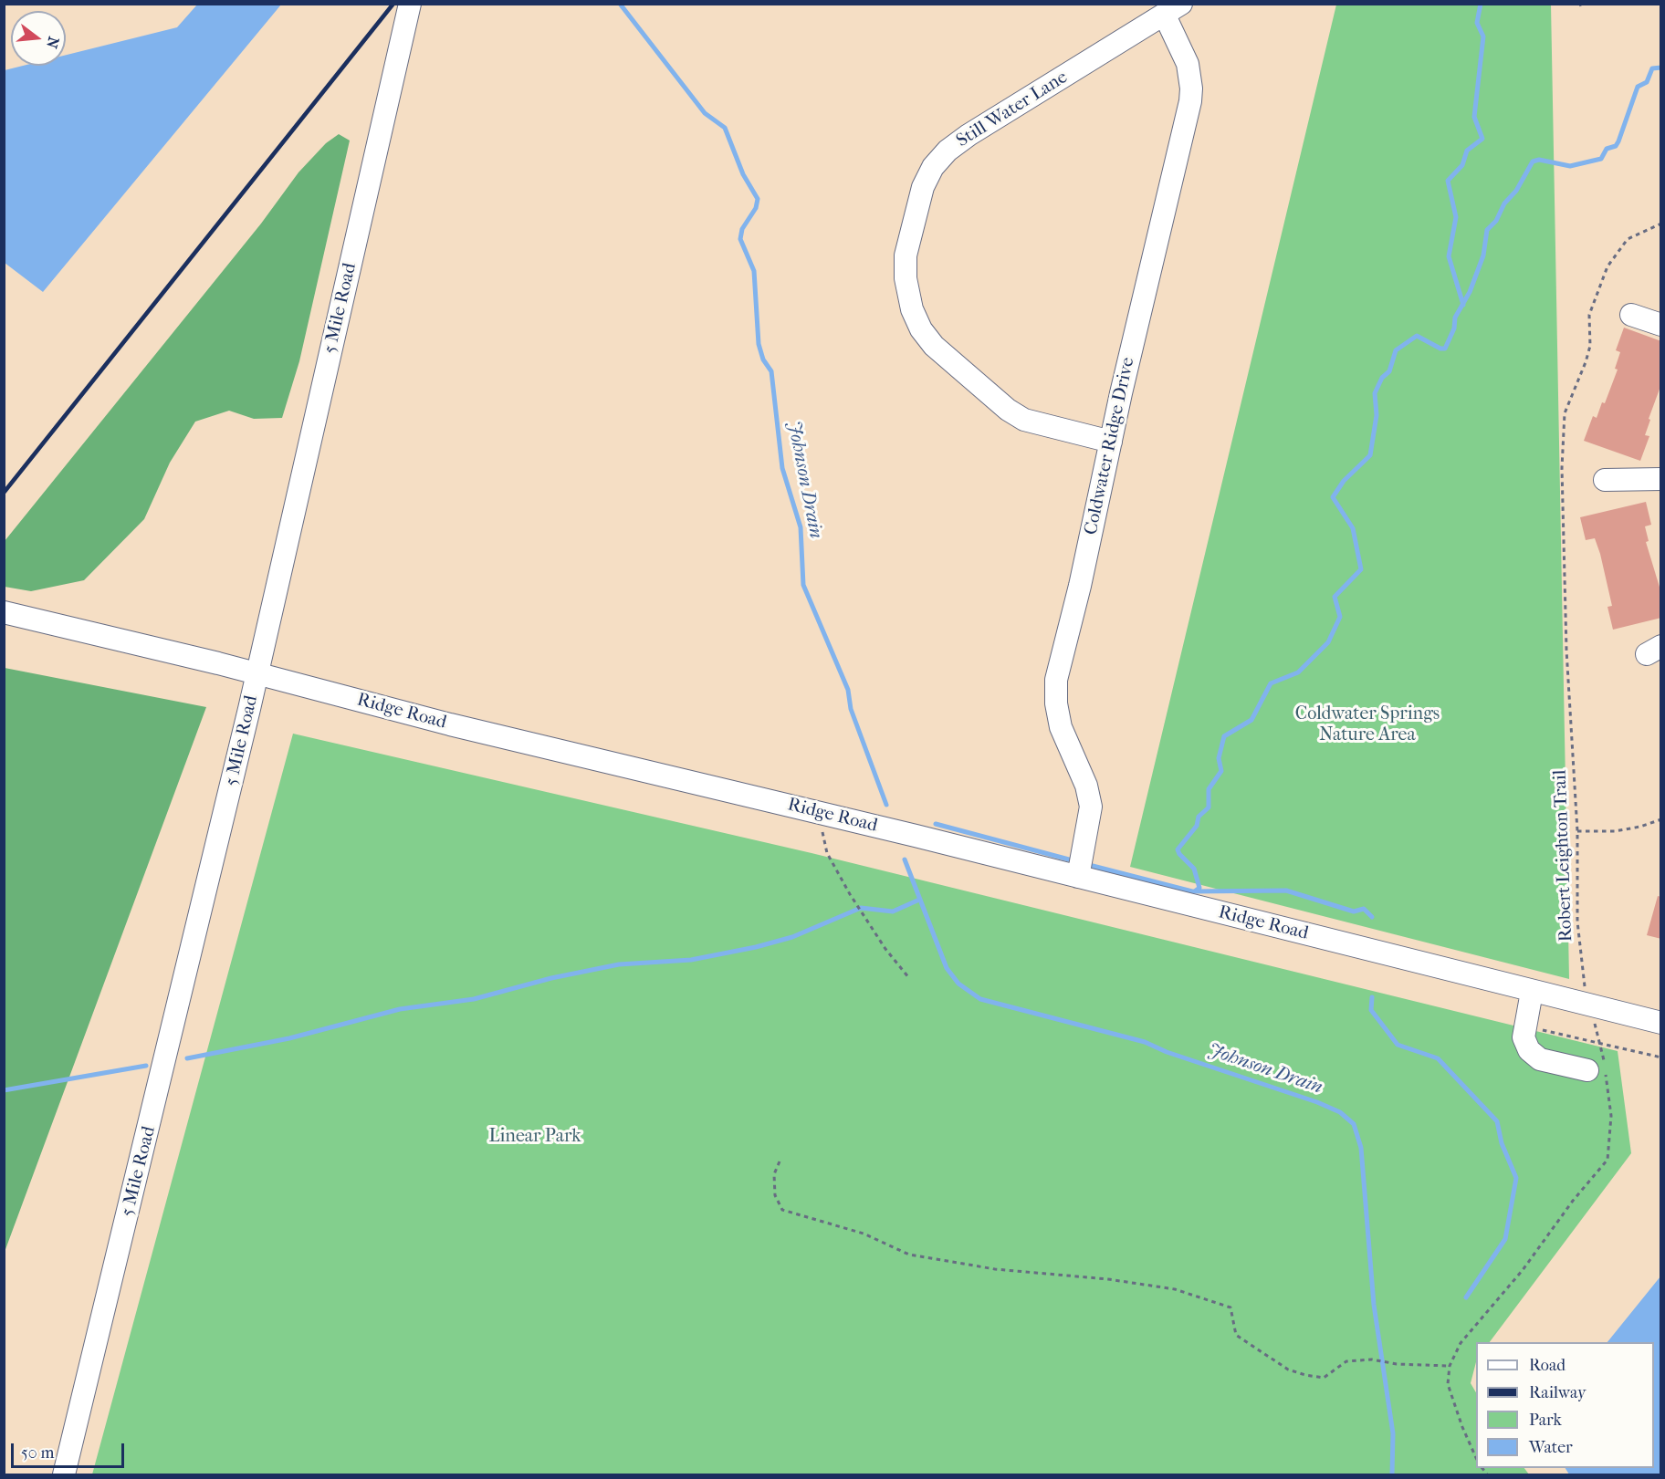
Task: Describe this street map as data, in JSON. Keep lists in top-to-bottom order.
{
  "streets": {
    "street": [
      "Still Water Lane",
      "5 Mile Road",
      "Coldwater Ridge Drive",
      "Ridge Road"
    ],
    "path": ["Robert Leighton Trail"]
  },
  "crossings": [
    ["Still Water Lane", "Coldwater Ridge Drive"],
    ["5 Mile Road", "Ridge Road"],
    ["Coldwater Ridge Drive", "Ridge Road"],
    ["Ridge Road", "Robert Leighton Trail"]
  ],
  "water": ["Johnson Drain"],
  "parks": ["Coldwater Springs Nature Area", "Linear Park"],
  "legend": [
    "Road",
    "Railway",
    "Park",
    "Water"
  ],
  "scale_bar": "50 m",
  "north": "right"
}
